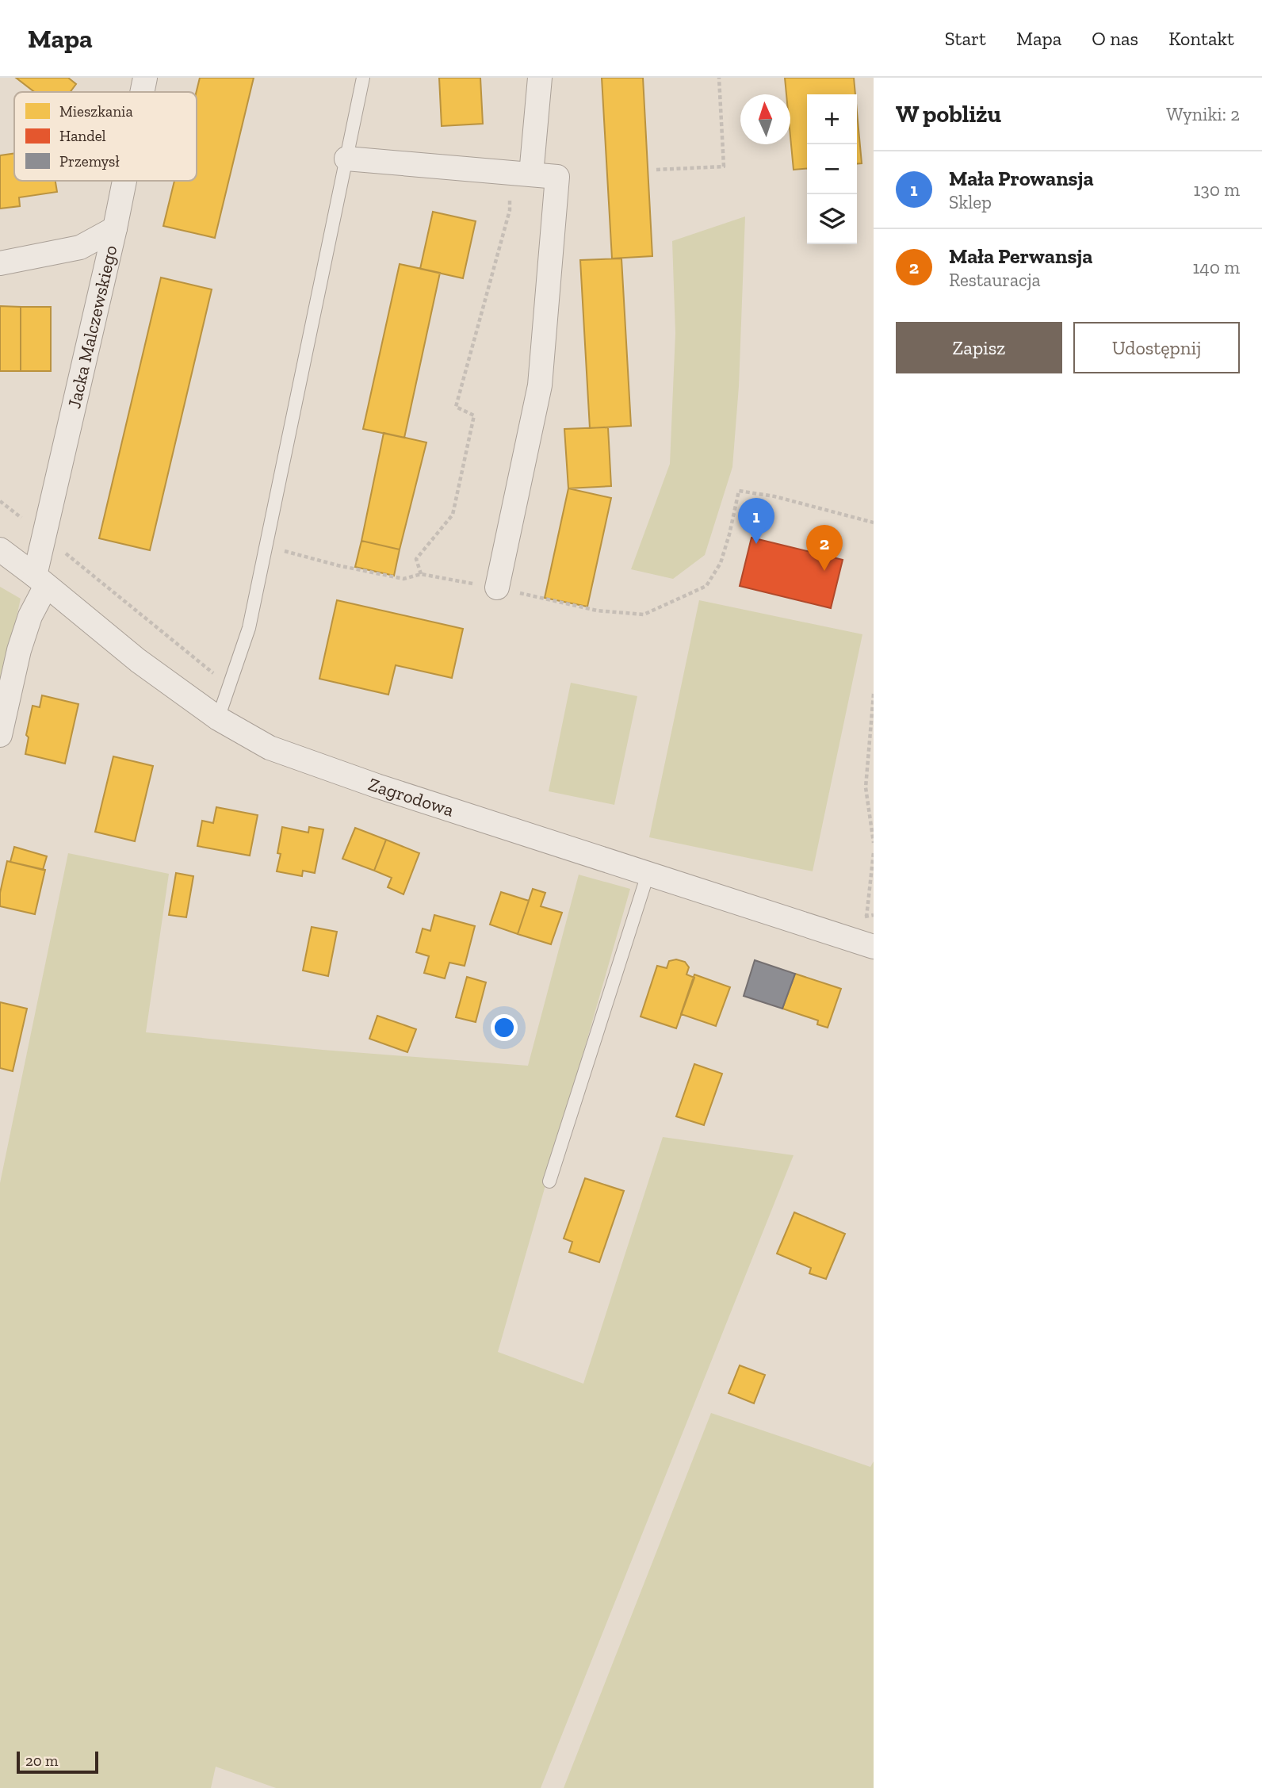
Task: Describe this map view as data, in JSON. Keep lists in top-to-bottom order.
{
  "streets": {
    "street": ["Jacka Malczewskiego", "Zagrodowa"]
  },
  "crossings": [
    ["Jacka Malczewskiego", "Zagrodowa"]
  ],
  "legend": ["Mieszkania", "Handel", "Przemysł"],
  "scale_bar": "20 m",
  "north": "top",
  "page": {
    "header": "Mapa",
    "nav": [
      "Start",
      "Mapa",
      "O nas",
      "Kontakt"
    ],
    "heading": ["W pobliżu", "Wyniki: 2"],
    "map_buttons": ["+", "−"],
    "list": [
      {
        "mark": "1",
        "name": "Mała Prowansja",
        "note": "Sklep",
        "value": "130 m"
      },
      {
        "mark": "2",
        "name": "Mała Perwansja",
        "note": "Restauracja",
        "value": "140 m"
      }
    ],
    "buttons": ["Zapisz", "Udostępnij"],
    "pins": ["1", "2"],
    "scale": "20 m"
  }
}
